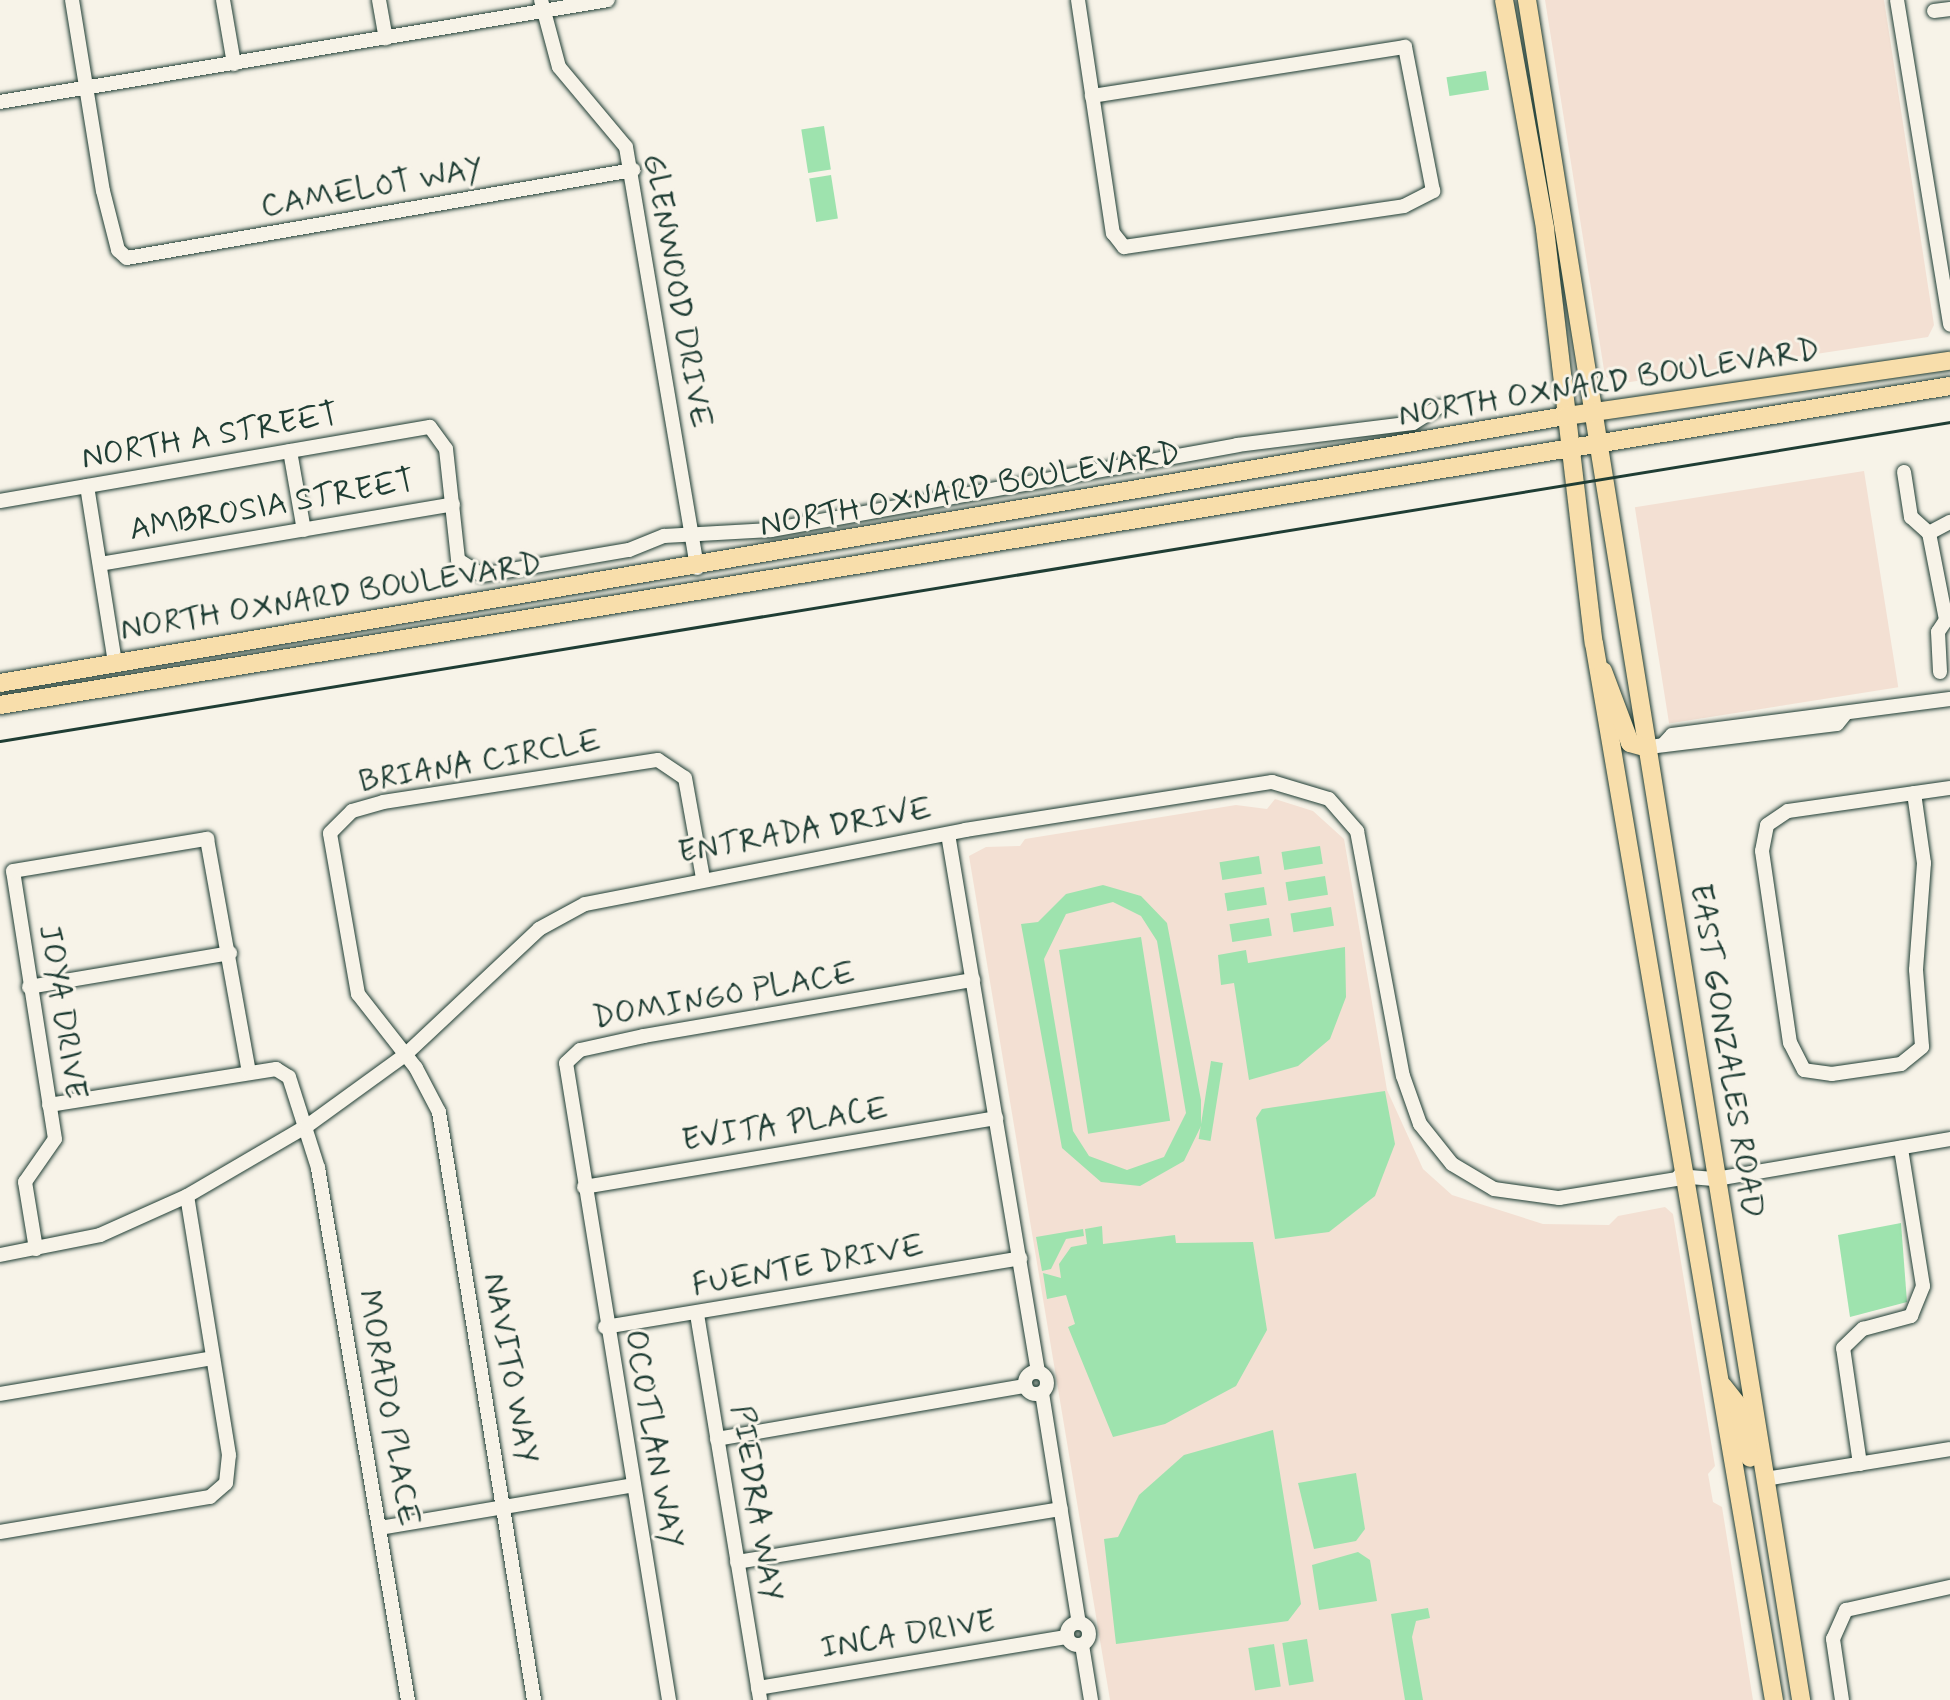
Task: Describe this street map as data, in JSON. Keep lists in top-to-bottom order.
{
  "streets": {
    "main road": ["NORTH OXNARD BOULEVARD", "EAST GONZALES ROAD"],
    "street": [
      "CAMELOT WAY",
      "GLENWOOD DRIVE",
      "NORTH A STREET",
      "AMBROSIA STREET",
      "BRIANA CIRCLE",
      "ENTRADA DRIVE",
      "DOMINGO PLACE",
      "JOYA DRIVE",
      "EVITA PLACE",
      "FUENTE DRIVE",
      "NAVITO WAY",
      "MORADO PLACE",
      "OCOTLAN WAY",
      "PIEDRA WAY",
      "INCA DRIVE"
    ]
  },
  "crossings": [
    ["CAMELOT WAY", "GLENWOOD DRIVE"],
    ["GLENWOOD DRIVE", "NORTH OXNARD BOULEVARD"],
    ["NORTH OXNARD BOULEVARD", "EAST GONZALES ROAD"],
    ["NORTH A STREET", "AMBROSIA STREET"],
    ["BRIANA CIRCLE", "ENTRADA DRIVE"],
    ["BRIANA CIRCLE", "NAVITO WAY"],
    ["ENTRADA DRIVE", "JOYA DRIVE"],
    ["ENTRADA DRIVE", "EAST GONZALES ROAD"],
    ["ENTRADA DRIVE", "NAVITO WAY"],
    ["ENTRADA DRIVE", "MORADO PLACE"],
    ["DOMINGO PLACE", "EVITA PLACE"],
    ["DOMINGO PLACE", "OCOTLAN WAY"],
    ["EVITA PLACE", "OCOTLAN WAY"],
    ["FUENTE DRIVE", "OCOTLAN WAY"],
    ["FUENTE DRIVE", "PIEDRA WAY"],
    ["PIEDRA WAY", "INCA DRIVE"]
  ]
}
